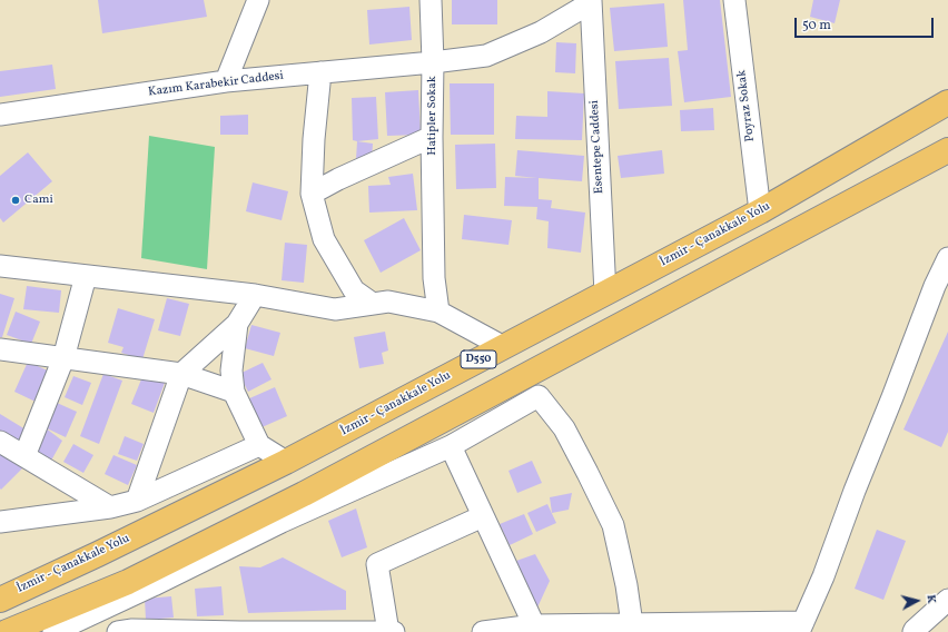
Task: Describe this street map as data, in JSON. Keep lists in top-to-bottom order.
{
  "streets": {
    "highway": ["İzmir - Çanakkale Yolu", "D550"],
    "street": [
      "Kazım Karabekir Caddesi",
      "Poyraz Sokak",
      "Hatipler Sokak",
      "Esentepe Caddesi"
    ]
  },
  "crossings": [
    ["Kazım Karabekir Caddesi", "Hatipler Sokak"],
    ["Poyraz Sokak", "İzmir - Çanakkale Yolu"],
    ["Hatipler Sokak", "Esentepe Caddesi"],
    ["Esentepe Caddesi", "İzmir - Çanakkale Yolu"]
  ],
  "places": ["Cami"],
  "scale_bar": "50 m",
  "north": "right"
}
